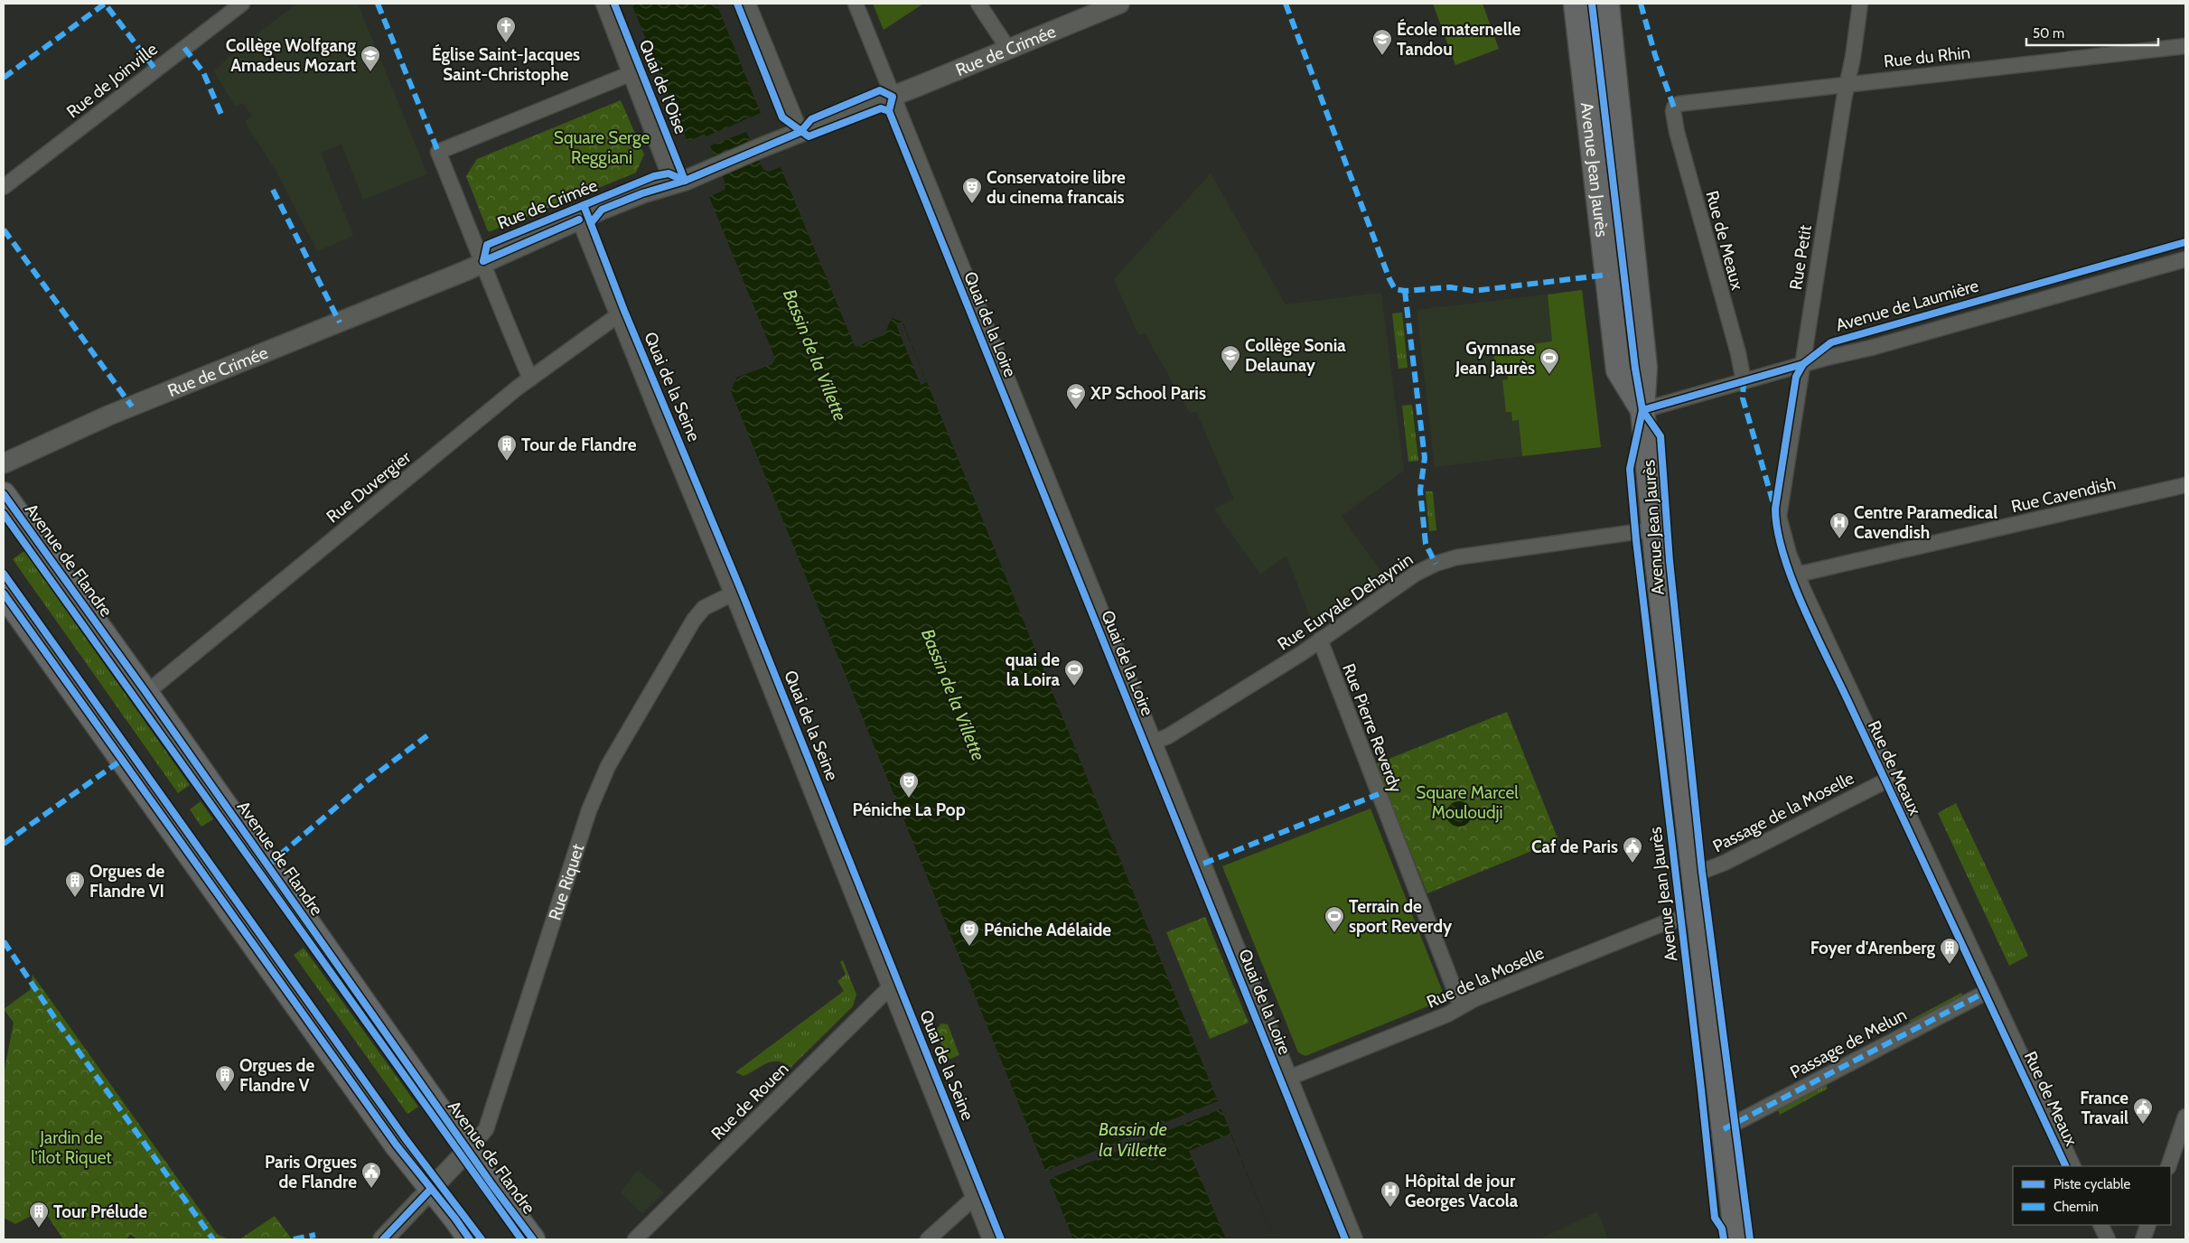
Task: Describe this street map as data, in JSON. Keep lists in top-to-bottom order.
{
  "streets": {
    "main road": ["Avenue Jean Jaurès", "Avenue de Flandre"],
    "street": [
      "Rue de Crimée",
      "Rue du Rhin",
      "Rue de Joinville",
      "Quai de l'Oise",
      "Rue de Meaux",
      "Rue Petit",
      "Avenue de Laumière",
      "Quai de la Loire",
      "Quai de la Seine",
      "Rue Duvergier",
      "Rue Cavendish",
      "Rue Euryale Dehaynin",
      "Rue Pierre Reverdy",
      "Passage de la Moselle",
      "Rue Riquet",
      "Rue de la Moselle",
      "Passage de Melun",
      "Rue de Rouen"
    ]
  },
  "crossings": [
    ["Rue de Crimée", "Quai de l'Oise"],
    ["Rue de Crimée", "Quai de la Loire"],
    ["Rue de Crimée", "Quai de la Seine"],
    ["Rue du Rhin", "Rue de Meaux"],
    ["Rue du Rhin", "Rue Petit"],
    ["Avenue Jean Jaurès", "Avenue de Laumière"],
    ["Avenue Jean Jaurès", "Rue Euryale Dehaynin"],
    ["Avenue Jean Jaurès", "Passage de la Moselle"],
    ["Avenue Jean Jaurès", "Rue de la Moselle"],
    ["Avenue Jean Jaurès", "Passage de Melun"],
    ["Rue de Meaux", "Rue Petit"],
    ["Rue de Meaux", "Avenue de Laumière"],
    ["Rue de Meaux", "Rue Cavendish"],
    ["Rue de Meaux", "Passage de la Moselle"],
    ["Rue de Meaux", "Passage de Melun"],
    ["Rue Petit", "Avenue de Laumière"],
    ["Quai de la Loire", "Rue Euryale Dehaynin"],
    ["Quai de la Loire", "Rue de la Moselle"],
    ["Quai de la Seine", "Rue Duvergier"],
    ["Quai de la Seine", "Rue Riquet"],
    ["Quai de la Seine", "Rue de Rouen"],
    ["Rue Duvergier", "Avenue de Flandre"],
    ["Avenue de Flandre", "Rue Riquet"],
    ["Rue Euryale Dehaynin", "Rue Pierre Reverdy"],
    ["Rue Pierre Reverdy", "Rue de la Moselle"]
  ],
  "water": ["Bassin de la Villette"],
  "parks": ["Square Serge Reggiani", "Square Marcel Mouloudji", "Jardin de l'îlot Riquet"],
  "places": {
    "church": ["Église Saint-Jacques Saint-Christophe"],
    "school or university": [
      "École maternelle Tandou",
      "Collège Wolfgang Amadeus Mozart",
      "Collège Sonia Delaunay",
      "XP School Paris"
    ],
    "theatre": ["Conservatoire libre du cinema francais", "Péniche La Pop", "Péniche Adélaide"],
    "sports": ["Gymnase Jean Jaurès", "quai de la Loira", "Terrain de sport Reverdy"],
    "building": [
      "Tour de Flandre",
      "Orgues de Flandre VI",
      "Foyer d'Arenberg",
      "Orgues de Flandre V",
      "Tour Prélude"
    ],
    "hospital": ["Centre Paramedical Cavendish", "Hôpital de jour Georges Vacola"],
    "public building": ["Caf de Paris", "France Travail", "Paris Orgues de Flandre"]
  },
  "legend": ["Piste cyclable", "Chemin"],
  "scale_bar": "50 m"
}
